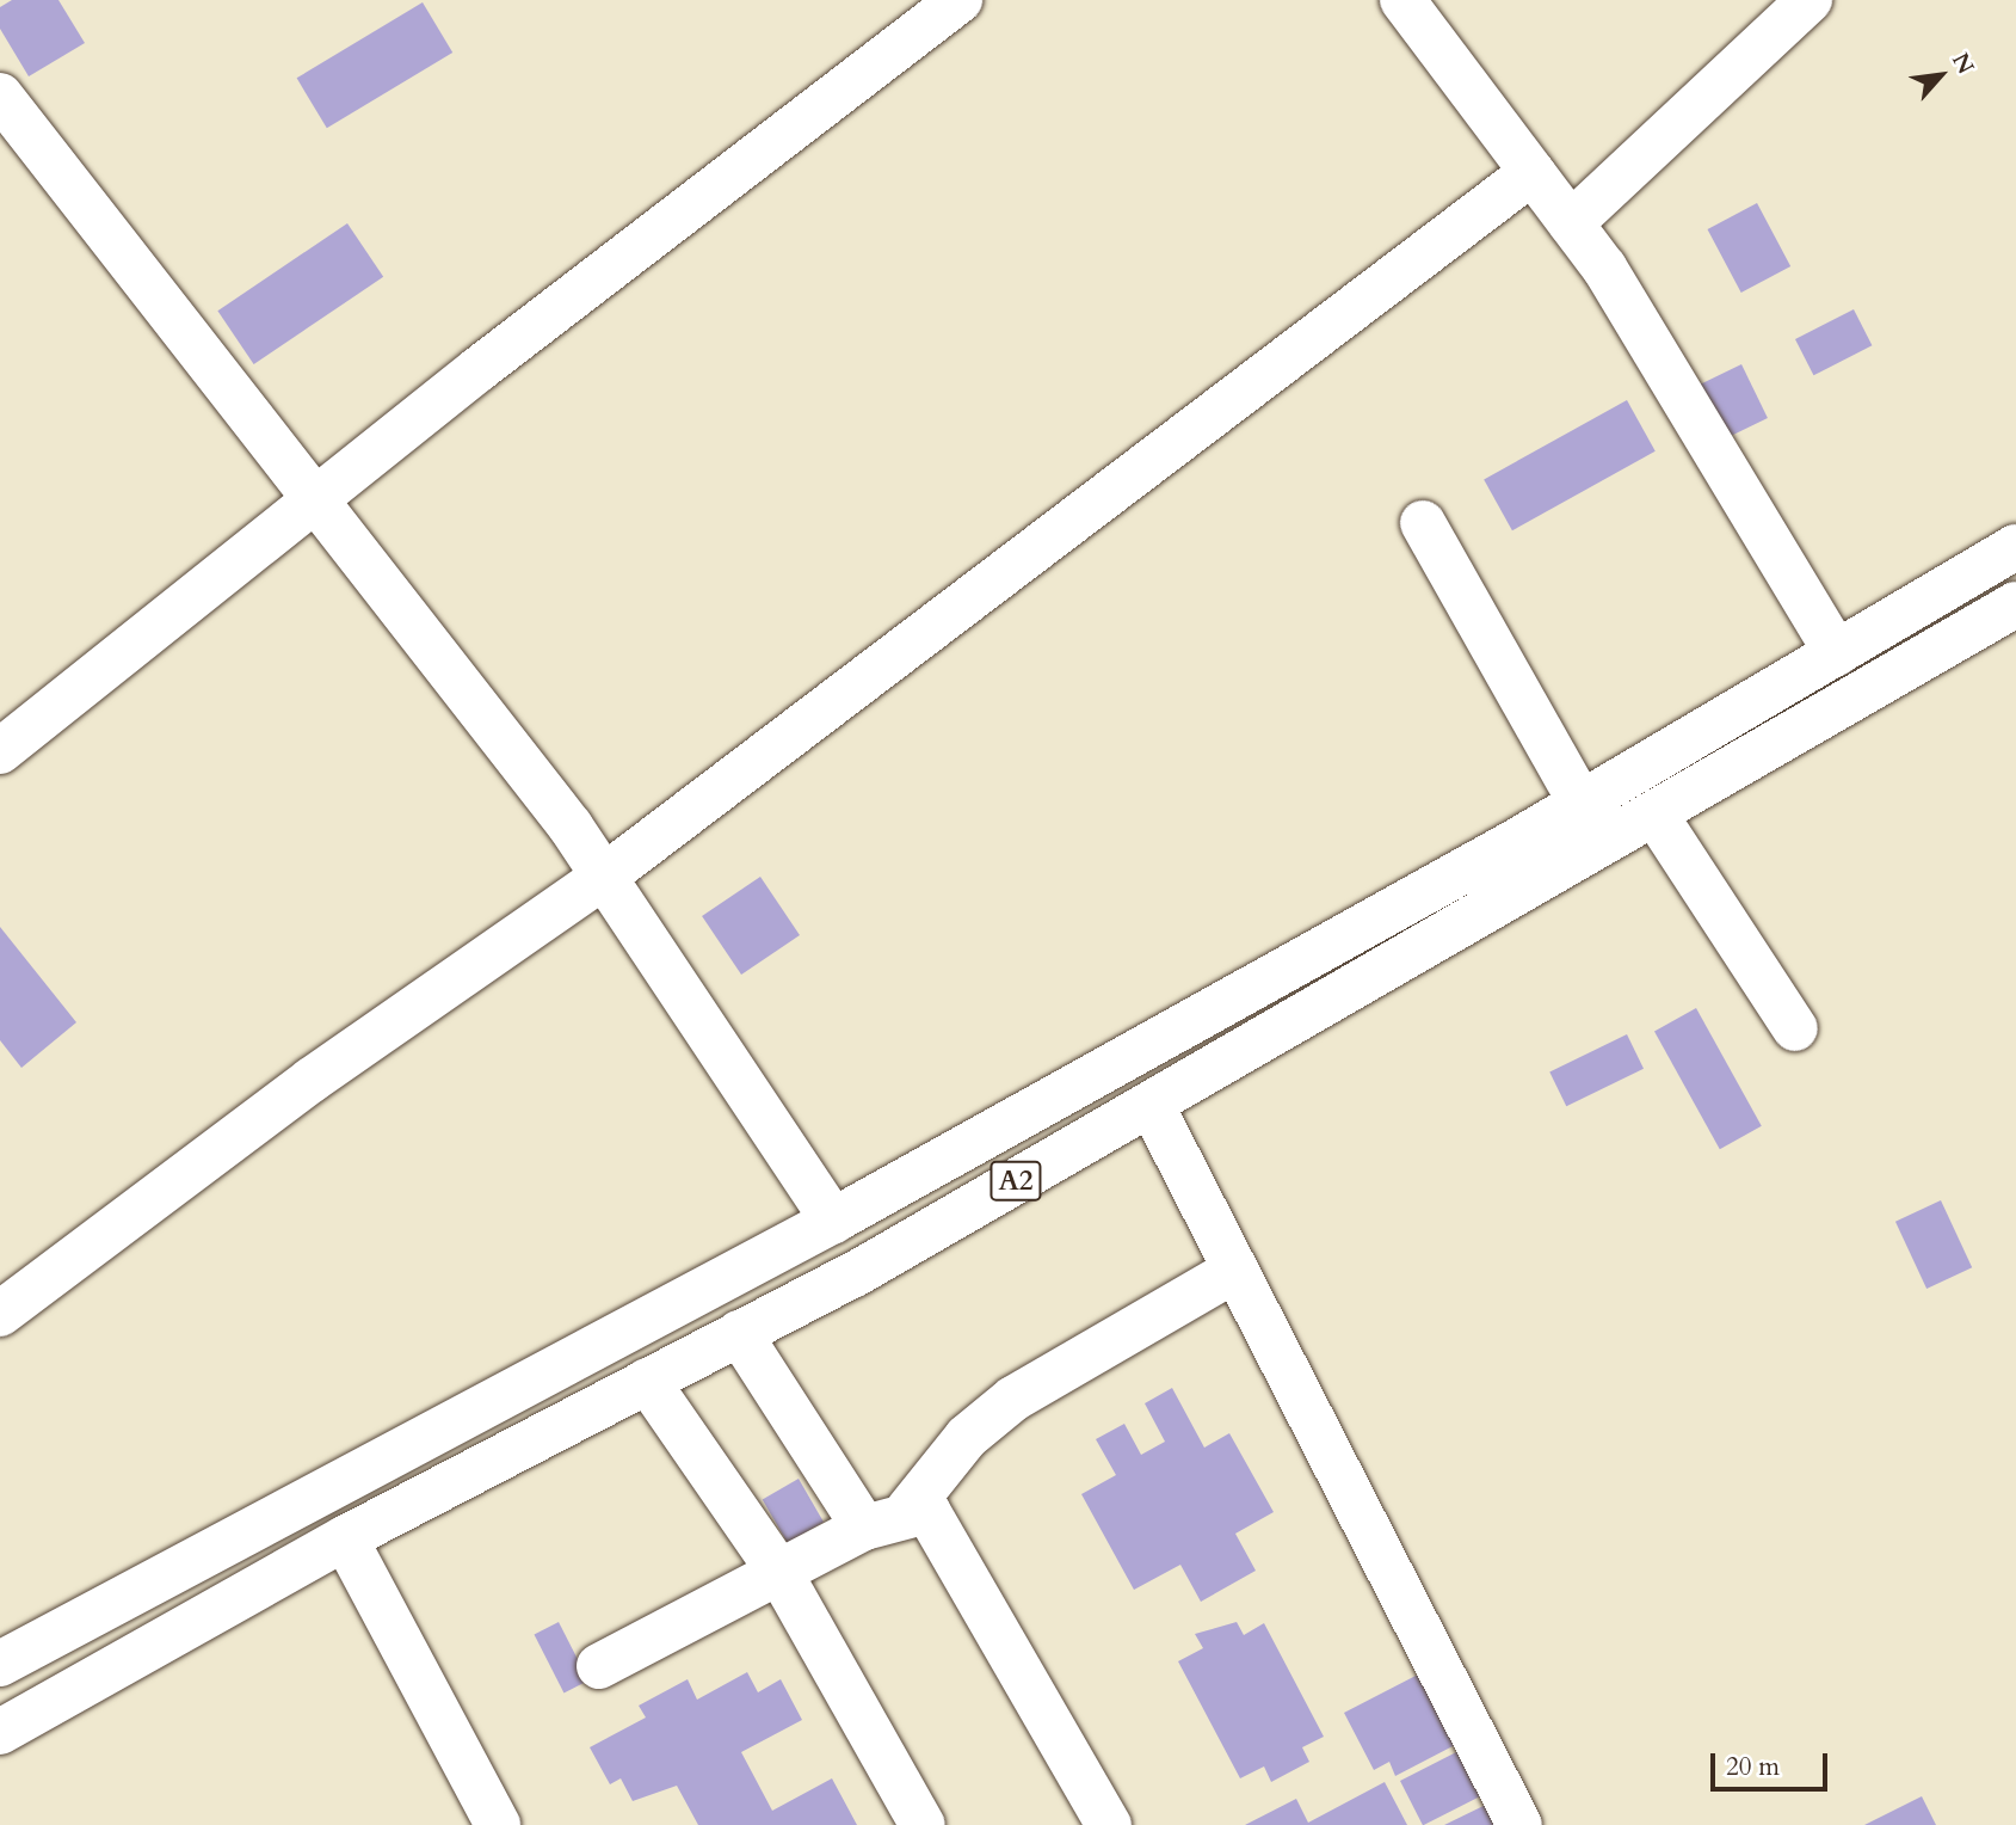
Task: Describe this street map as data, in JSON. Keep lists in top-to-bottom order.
{
  "streets": {
    "main road": ["A2"]
  },
  "scale_bar": "20 m",
  "north": "top right"
}
